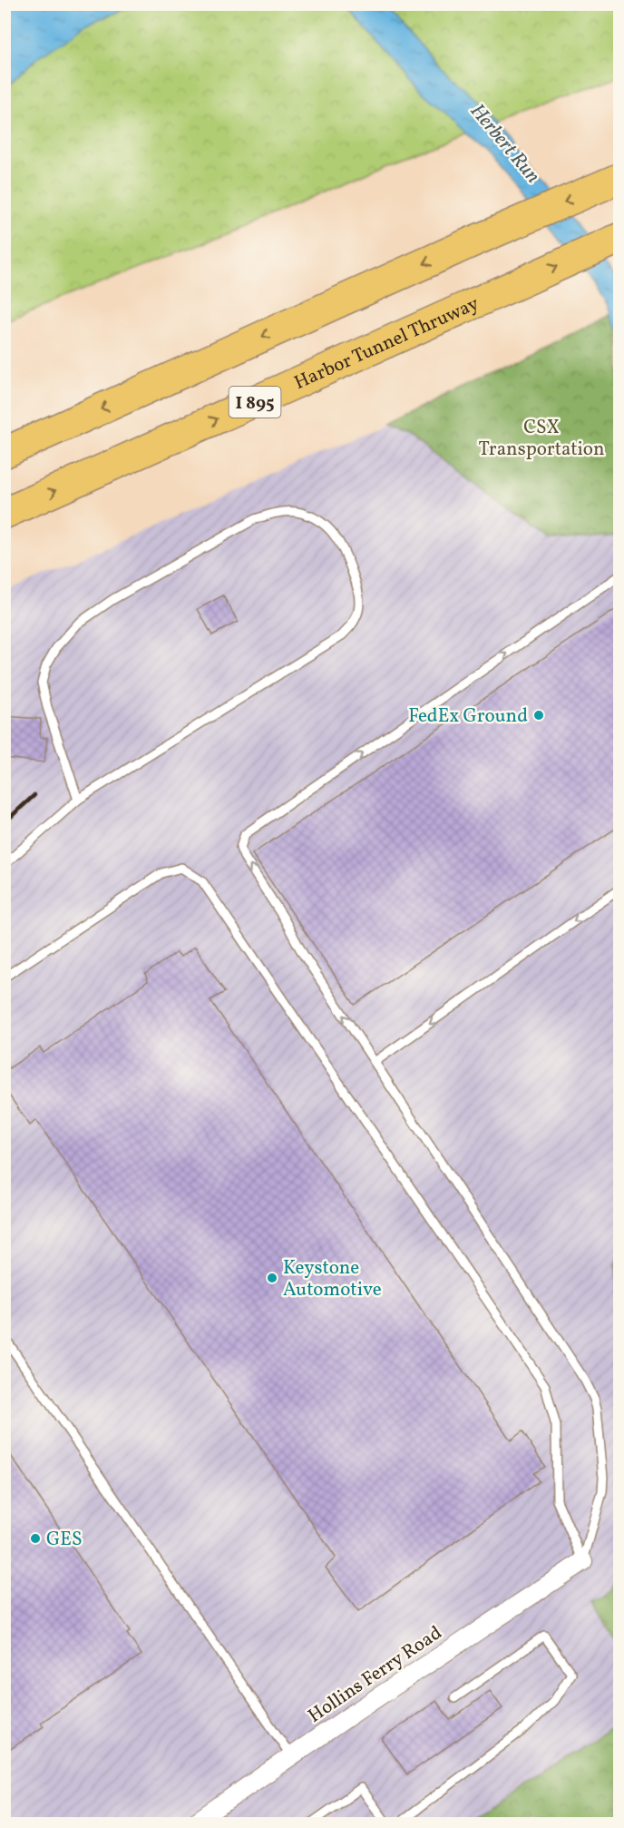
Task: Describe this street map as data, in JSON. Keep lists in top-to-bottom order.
{
  "streets": {
    "highway": ["Harbor Tunnel Thruway", "I 895"],
    "street": ["Hollins Ferry Road"]
  },
  "water": ["Herbert Run"],
  "parks": ["CSX Transportation"],
  "places": ["FedEx Ground", "Keystone Automotive", "GES"]
}
